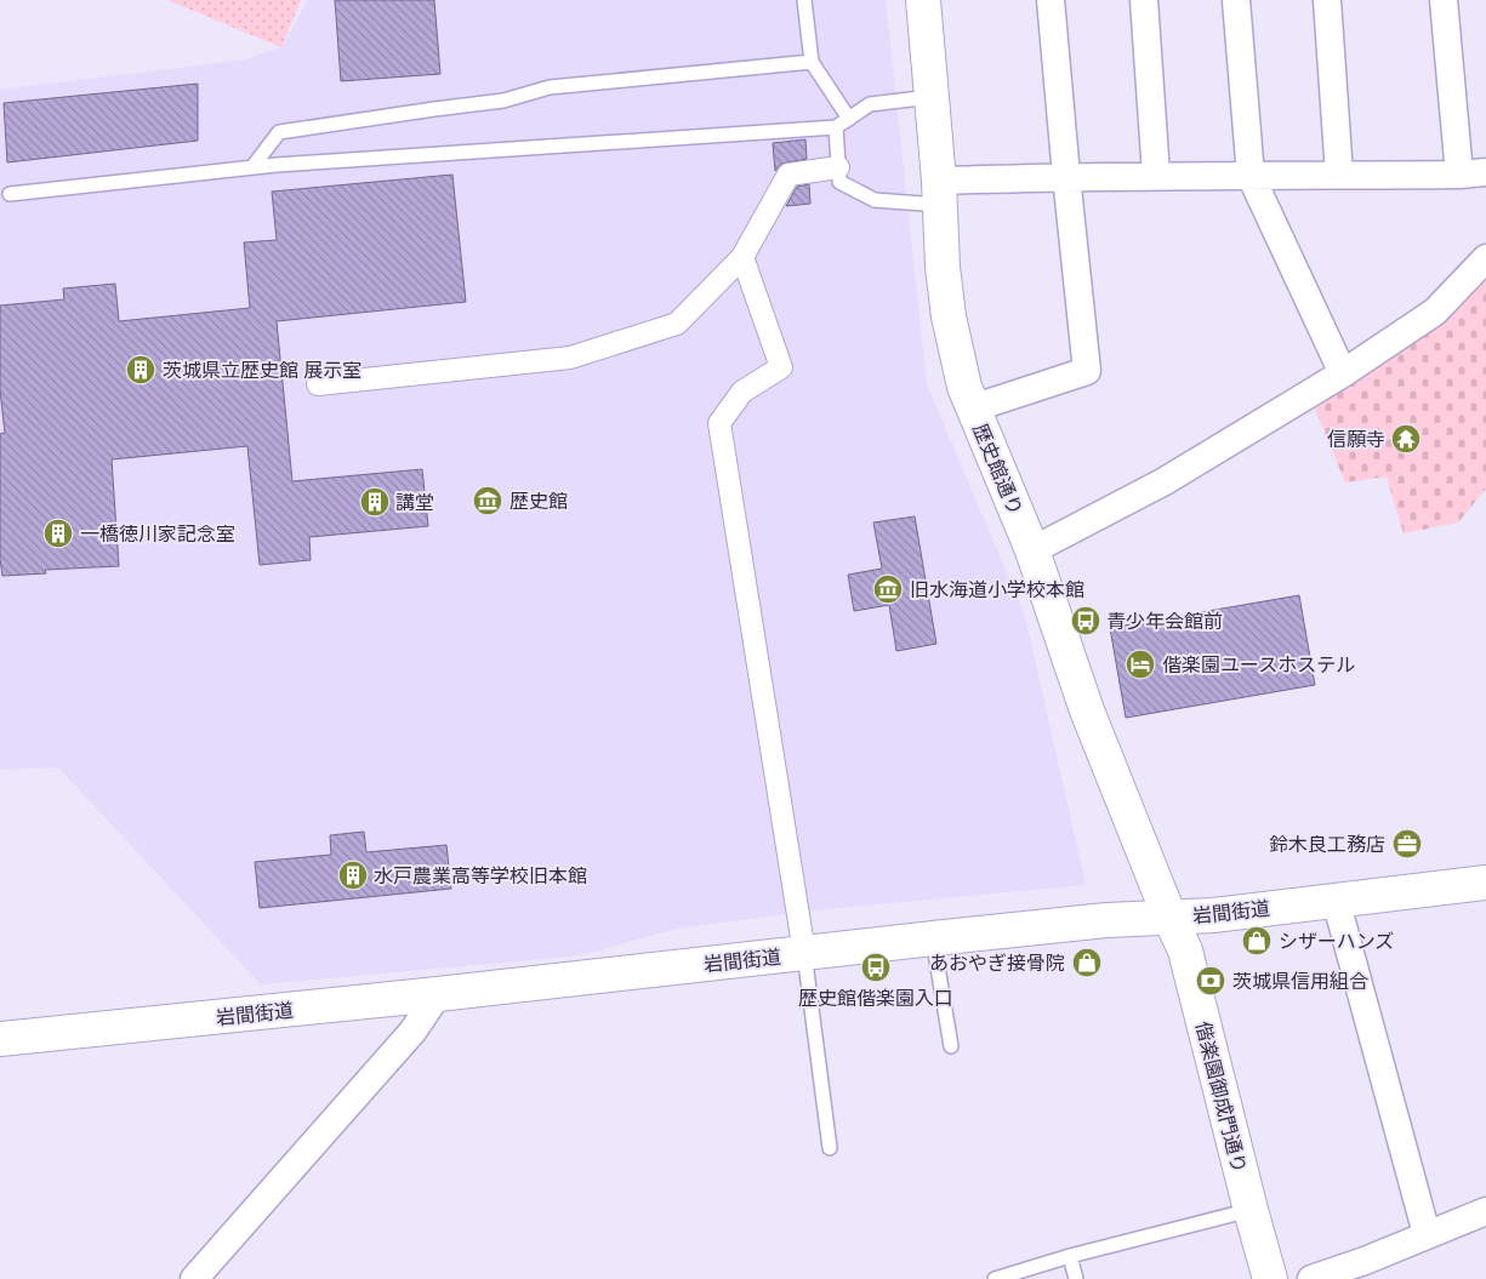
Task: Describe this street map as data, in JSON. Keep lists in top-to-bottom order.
{
  "streets": {
    "main road": ["歴史館通り", "岩間街道", "偕楽園御成門通り"]
  },
  "crossings": [
    ["歴史館通り", "岩間街道"],
    ["歴史館通り", "偕楽園御成門通り"],
    ["岩間街道", "偕楽園御成門通り"]
  ],
  "places": {
    "building": [
      "茨城県立歴史館 展示室",
      "講堂",
      "一橋徳川家記念室",
      "水戸農業高等学校旧本館"
    ],
    "temple": ["信願寺"],
    "museum": ["歴史館", "旧水海道小学校本館"],
    "bus stop": ["青少年会館前", "歴史館偕楽園入口"],
    "hotel": ["偕楽園ユースホステル"],
    "office": ["鈴木良工務店"],
    "shop": ["シザーハンズ", "あおやぎ接骨院"],
    "bank": ["茨城県信用組合"]
  }
}
